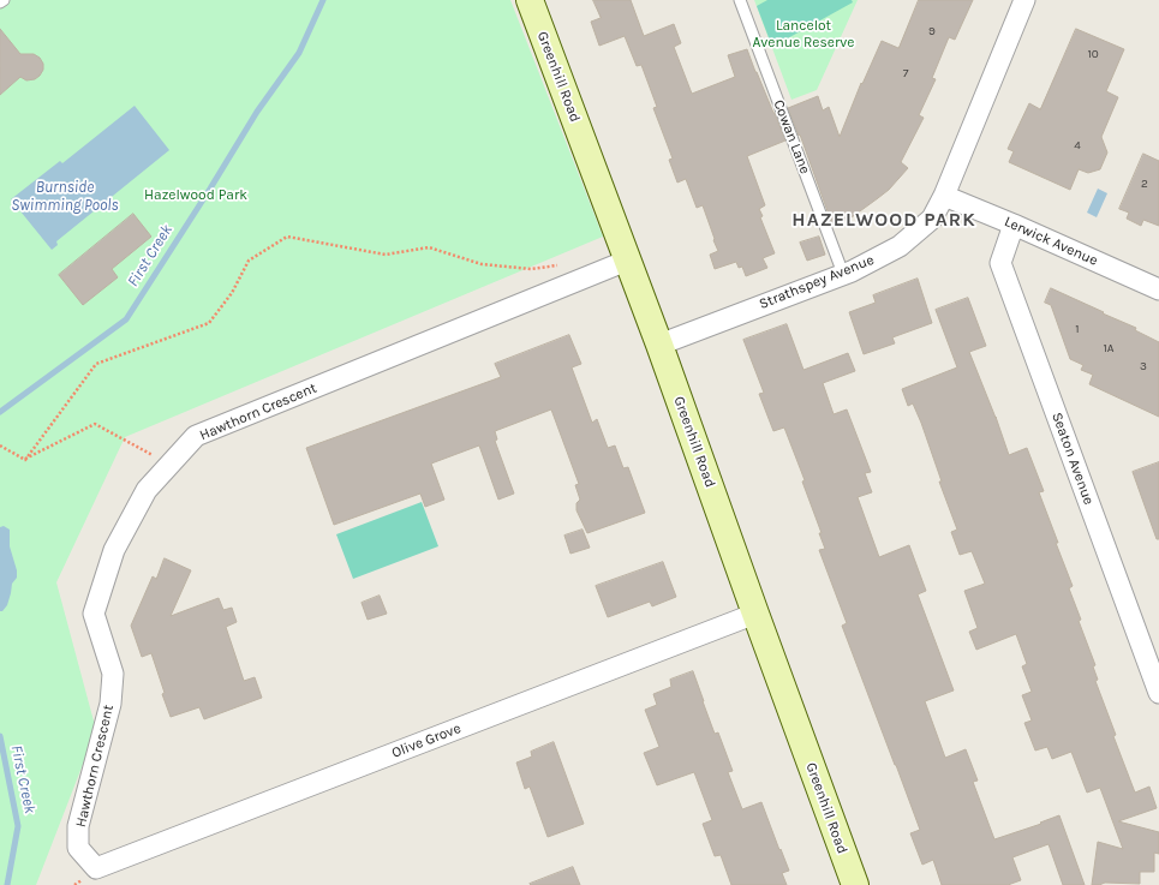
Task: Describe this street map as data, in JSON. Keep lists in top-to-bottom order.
{
  "streets": {
    "main road": ["Greenhill Road"],
    "street": [
      "Lerwick Avenue",
      "Strathspey Avenue",
      "Hawthorn Crescent",
      "Seaton Avenue",
      "Olive Grove"
    ],
    "lane": ["Cowan Lane"]
  },
  "crossings": [
    ["Greenhill Road", "Strathspey Avenue"],
    ["Greenhill Road", "Hawthorn Crescent"],
    ["Greenhill Road", "Olive Grove"],
    ["Cowan Lane", "Strathspey Avenue"],
    ["Lerwick Avenue", "Strathspey Avenue"],
    ["Lerwick Avenue", "Seaton Avenue"],
    ["Hawthorn Crescent", "Olive Grove"]
  ],
  "districts": ["HAZELWOOD PARK"],
  "water": ["Burnside Swimming Pools", "First Creek"],
  "parks": ["Lancelot Avenue Reserve", "Hazelwood Park"],
  "house_numbers": [
    "9",
    "10",
    "7",
    "4",
    "2",
    "1",
    "1A",
    "3"
  ]
}
